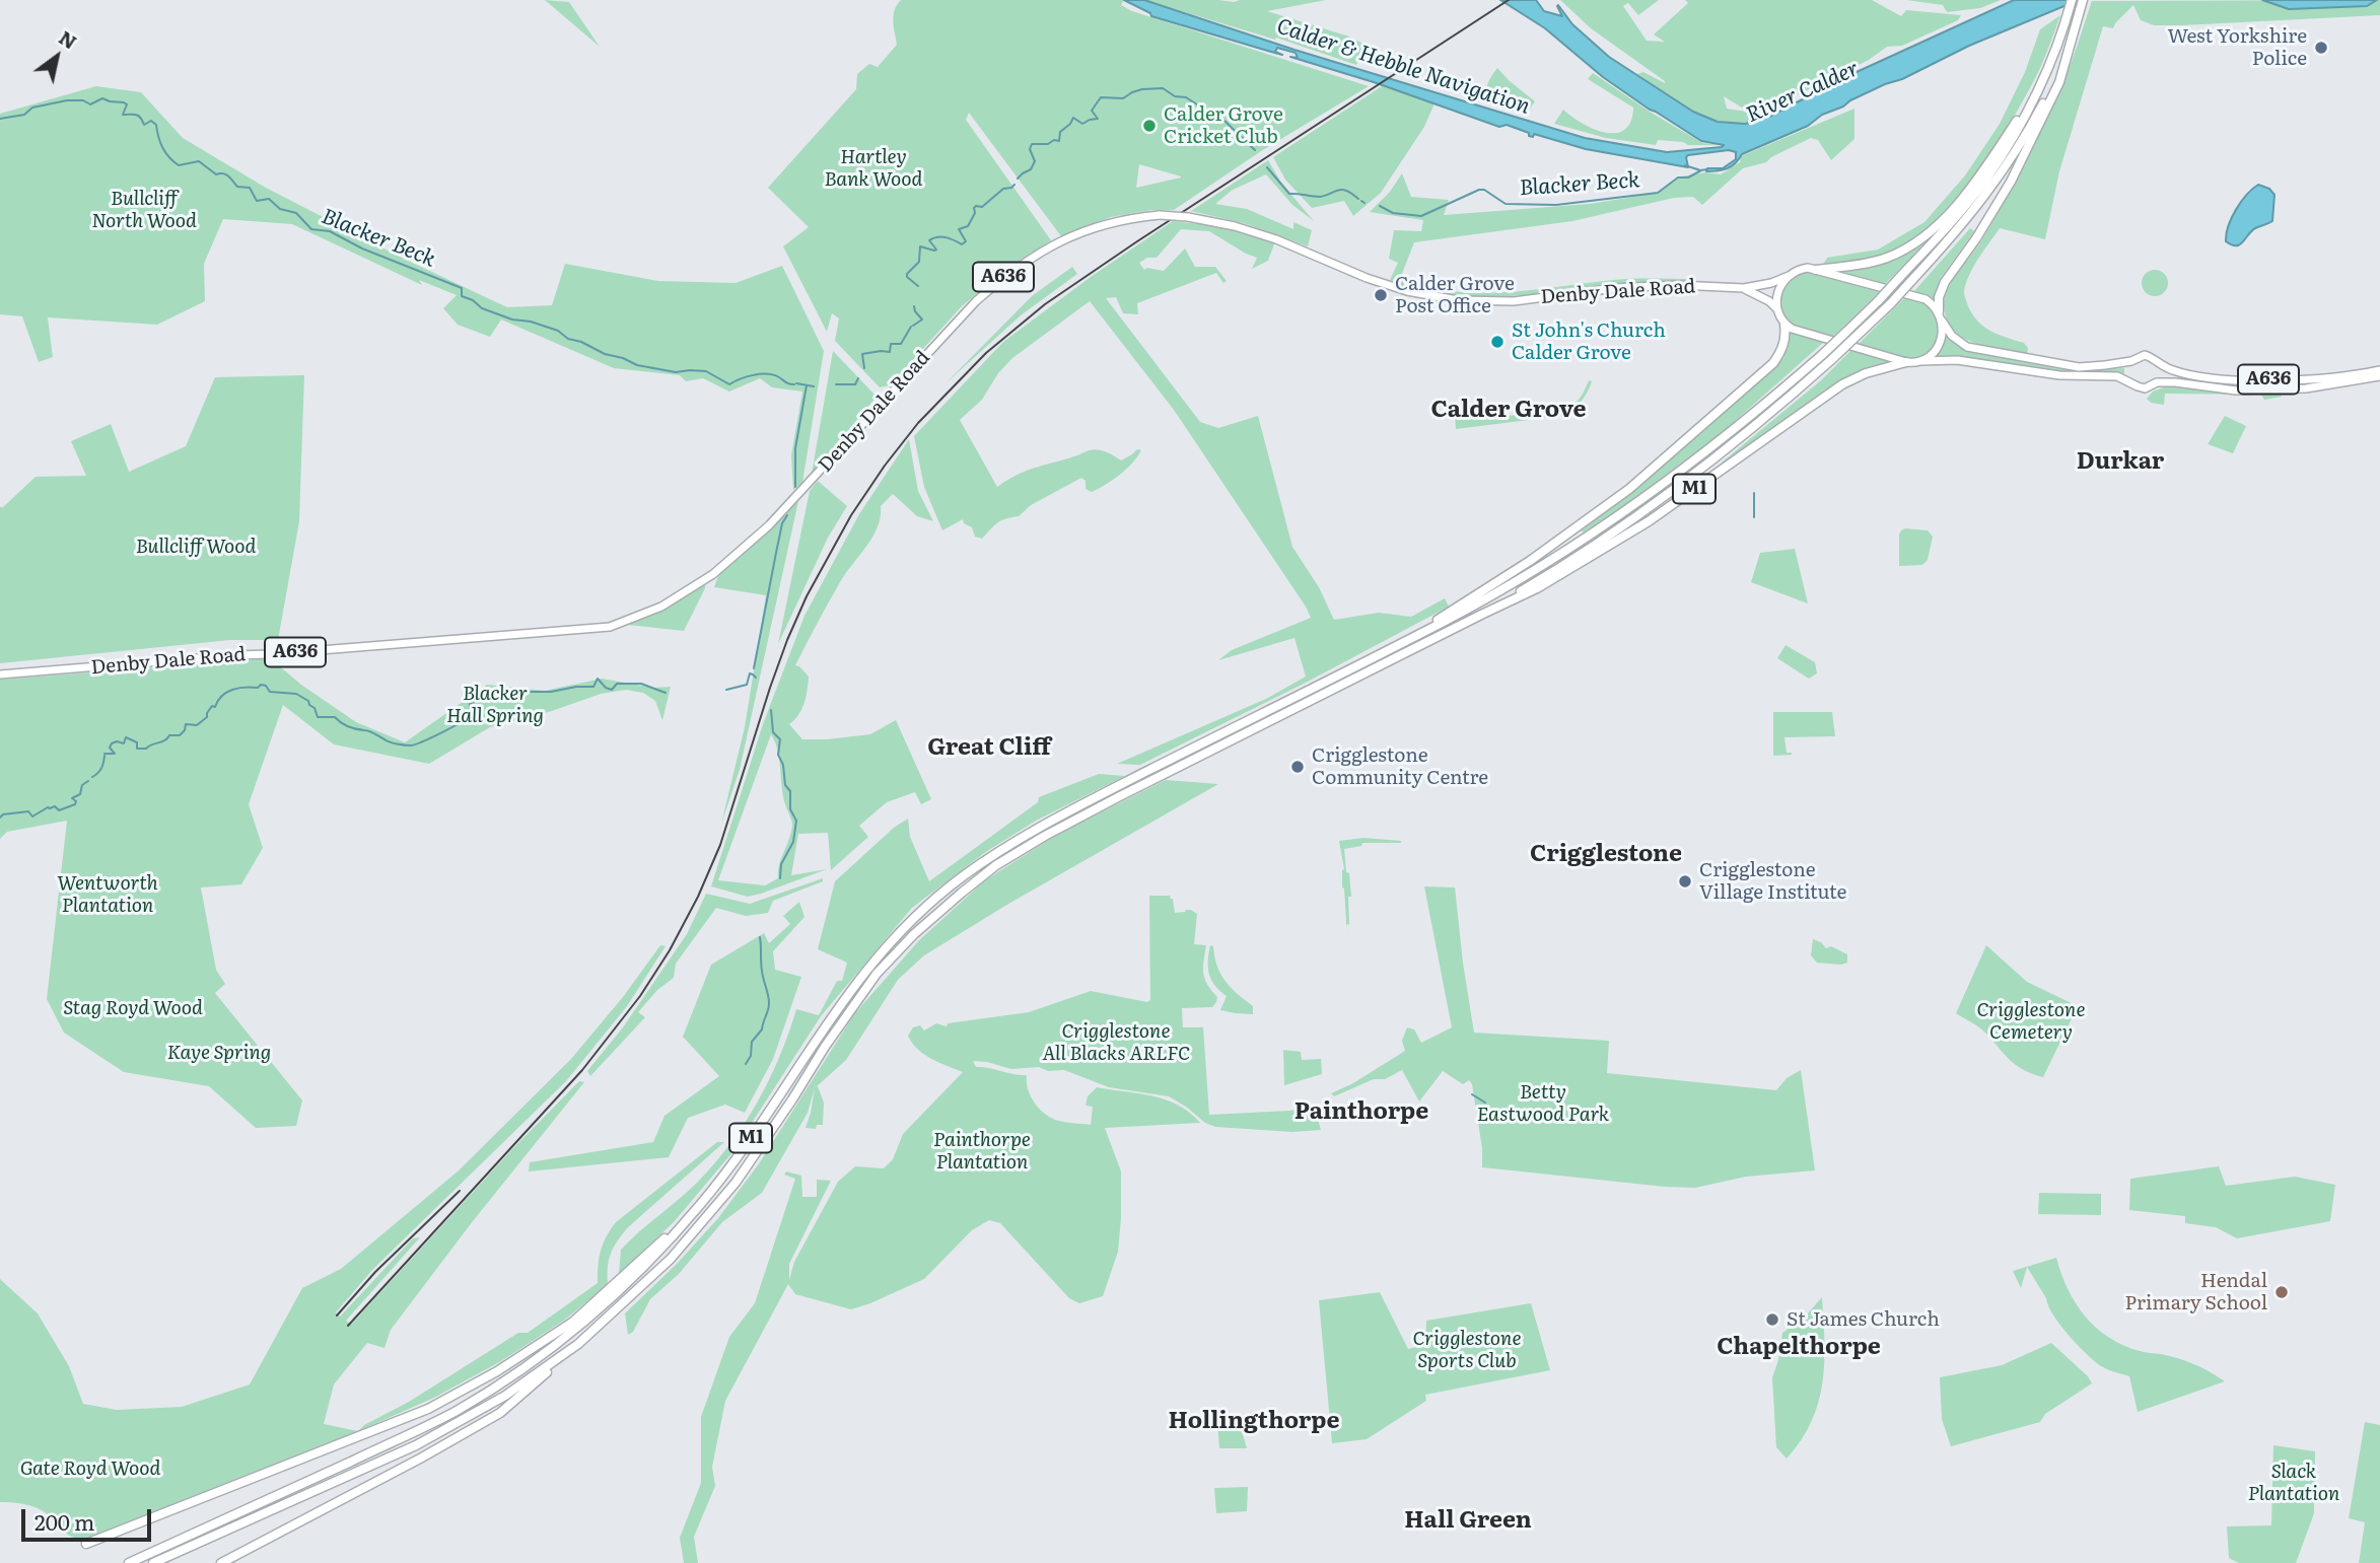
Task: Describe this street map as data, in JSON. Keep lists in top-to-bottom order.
{
  "streets": {
    "highway": ["M1"],
    "main road": ["A636", "Denby Dale Road"]
  },
  "districts": [
    "Calder Grove",
    "Durkar",
    "Great Cliff",
    "Crigglestone",
    "Painthorpe",
    "Chapelthorpe",
    "Hollingthorpe",
    "Hall Green"
  ],
  "water": ["Calder & Hebble Navigation", "River Calder", "Blacker Beck"],
  "parks": [
    "Hartley Bank Wood",
    "Bullcliff North Wood",
    "Bullcliff Wood",
    "Blacker Hall Spring",
    "Wentworth Plantation",
    "Stag Royd Wood",
    "Crigglestone Cemetery",
    "Crigglestone All Blacks ARLFC",
    "Kaye Spring",
    "Betty Eastwood Park",
    "Painthorpe Plantation",
    "Crigglestone Sports Club",
    "Gate Royd Wood",
    "Slack Plantation"
  ],
  "places": [
    "West Yorkshire Police",
    "Calder Grove Cricket Club",
    "Calder Grove Post Office",
    "St John's Church Calder Grove",
    "Crigglestone Community Centre",
    "Crigglestone Village Institute",
    "Hendal Primary School",
    "St James Church"
  ],
  "scale_bar": "200 m",
  "north": "top right"
}
